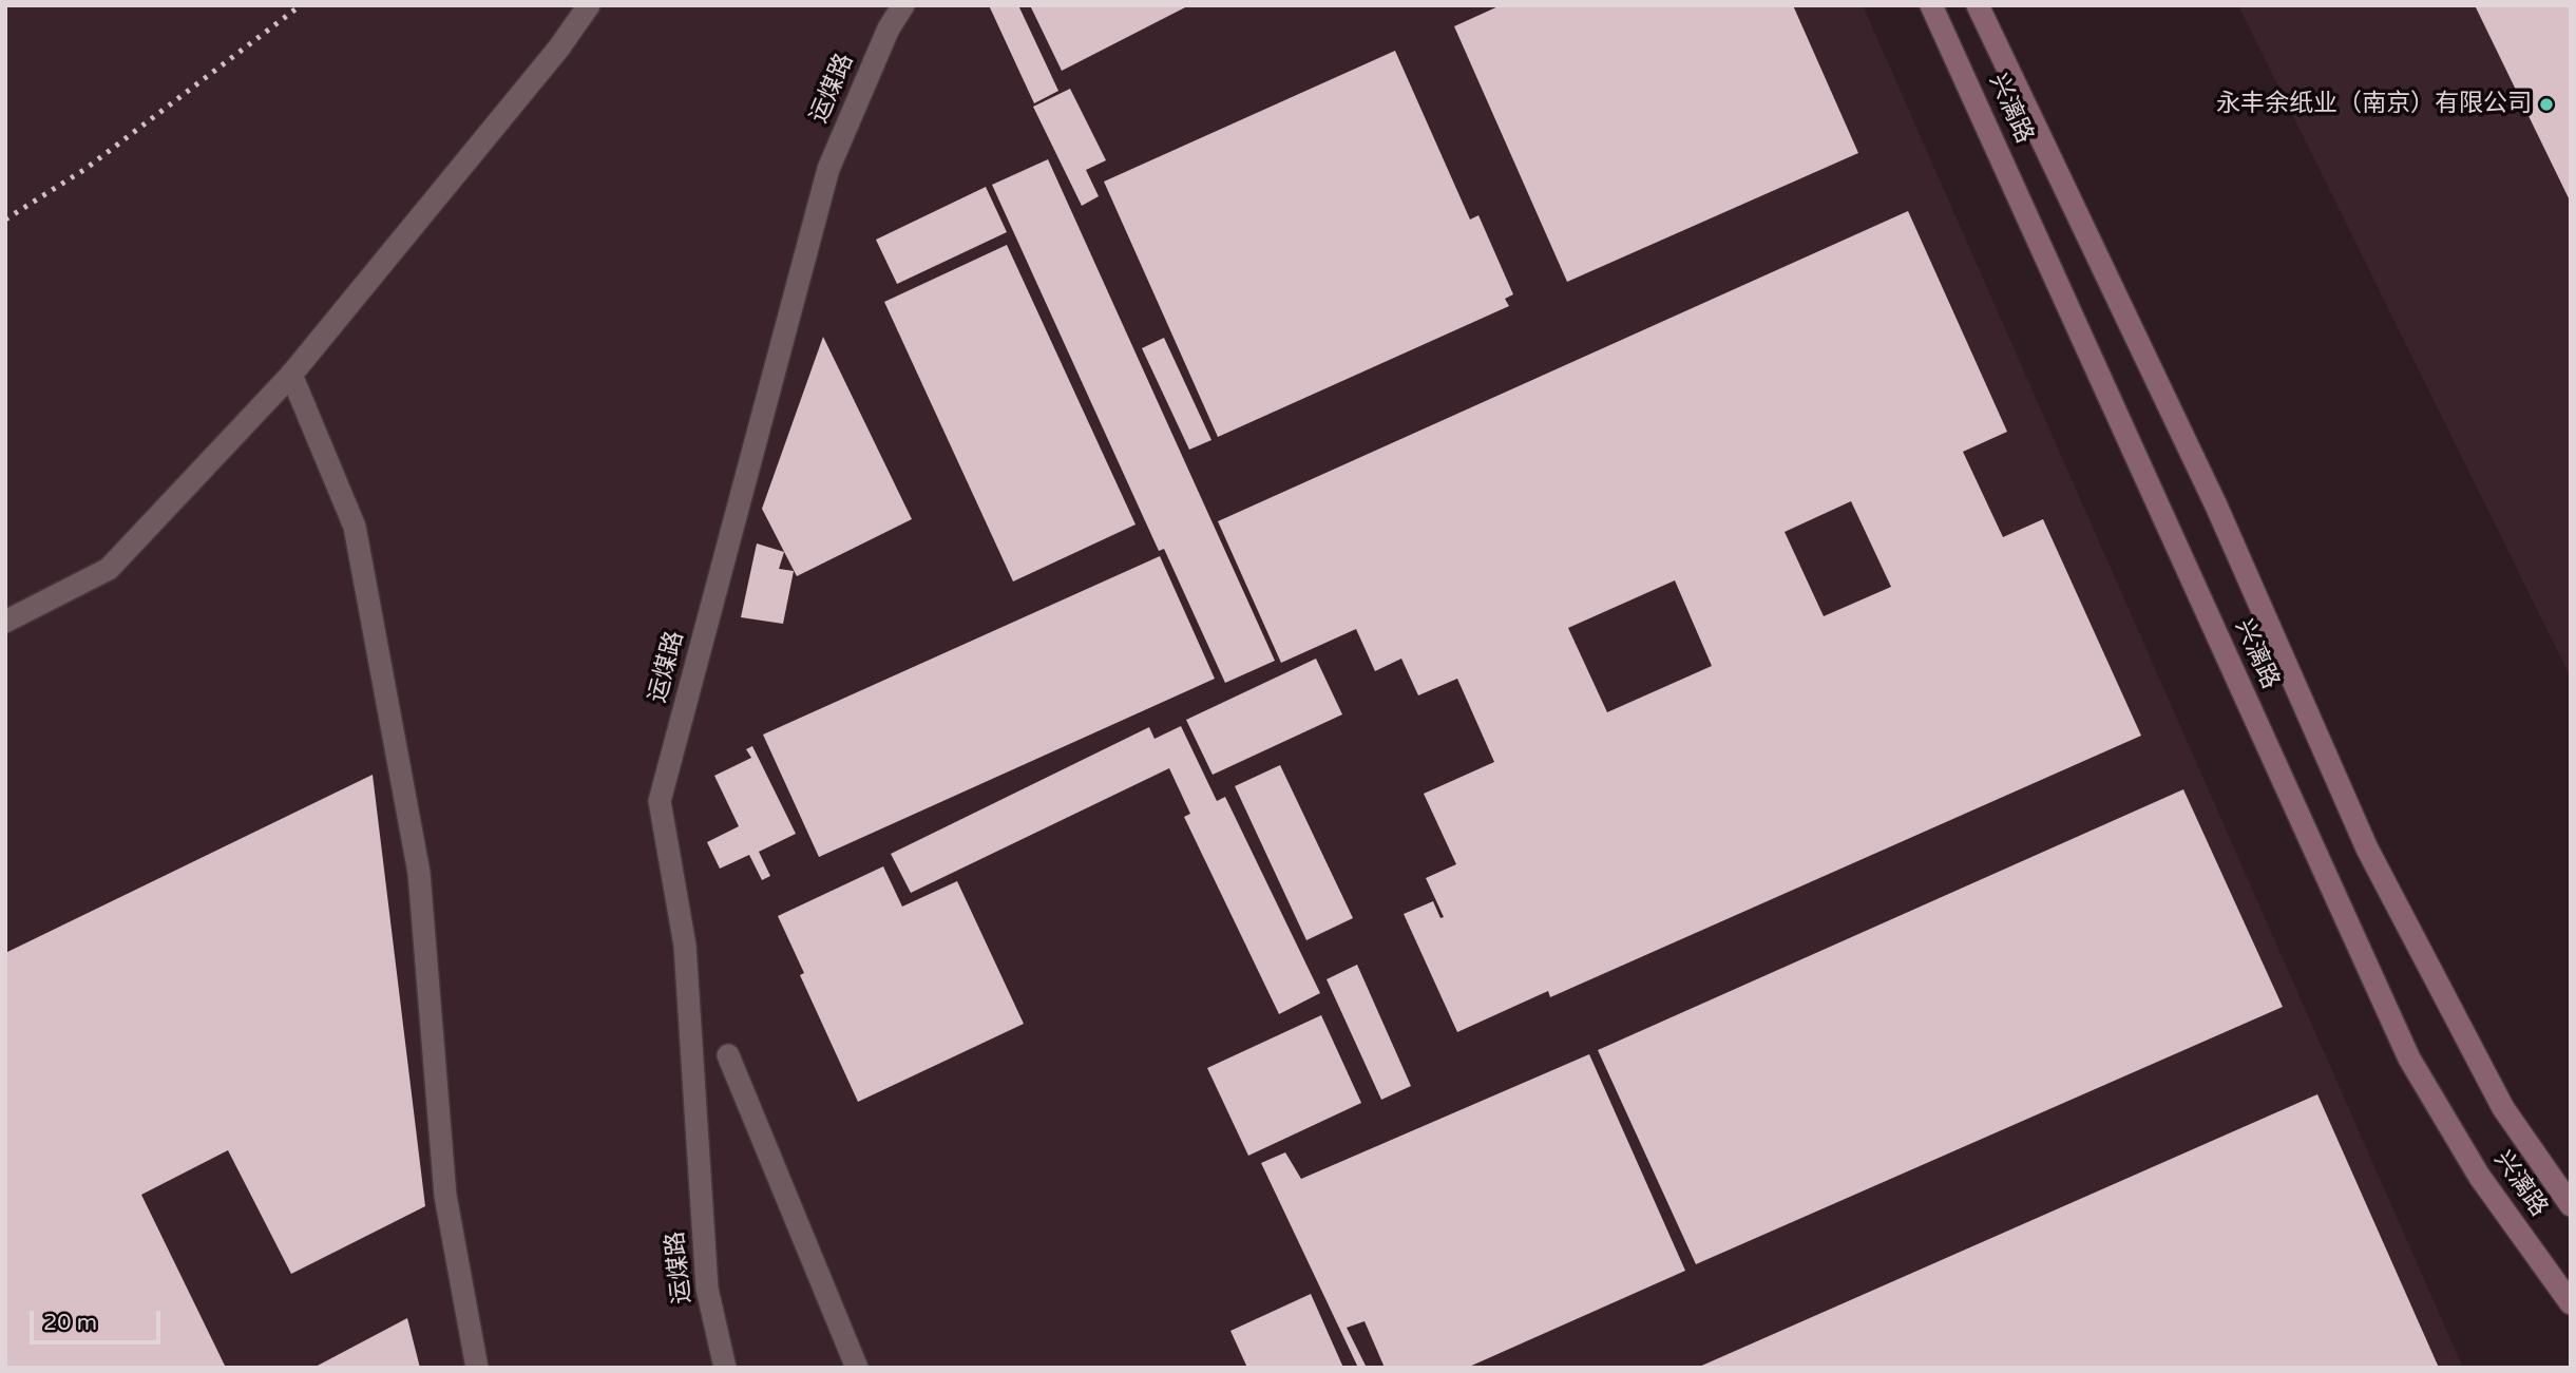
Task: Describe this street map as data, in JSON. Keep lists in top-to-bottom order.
{
  "streets": {
    "street": ["运煤路", "兴漓路"]
  },
  "places": ["永丰余纸业（南京）有限公司"],
  "scale_bar": "20 m"
}
